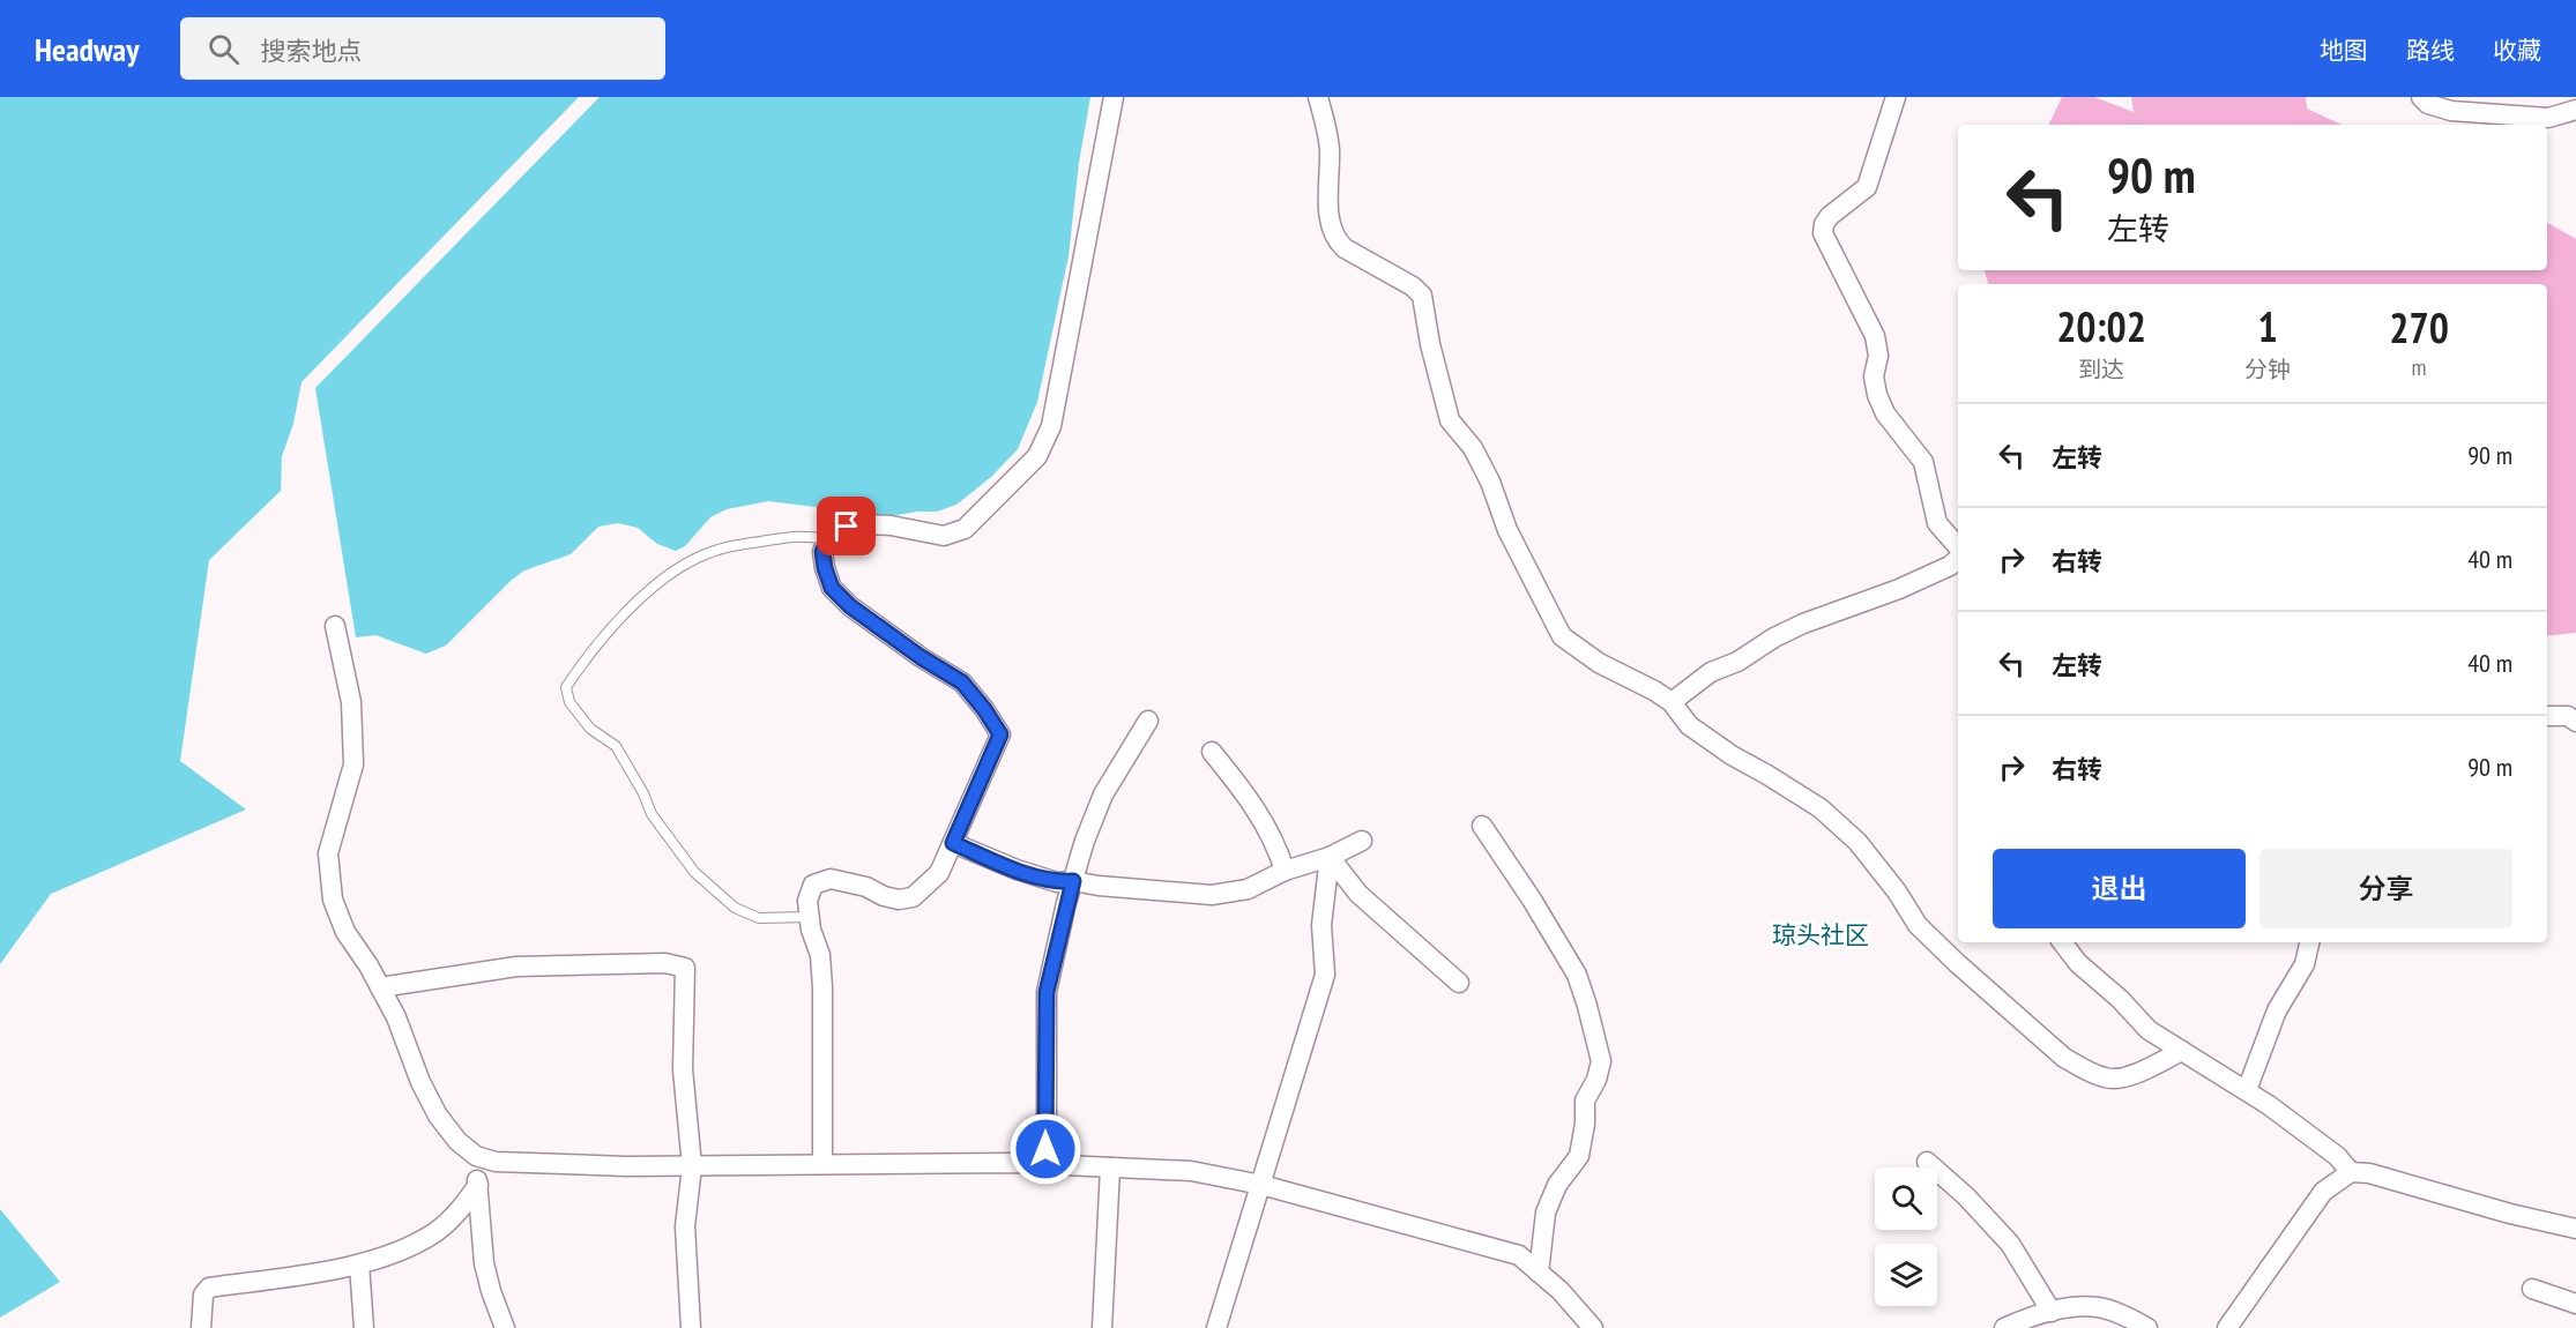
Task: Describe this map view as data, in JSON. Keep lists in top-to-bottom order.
{
  "districts": ["琼头社区"],
  "page": {
    "header": "Headway",
    "search": "搜索地点",
    "nav": ["地图", "路线", "收藏"],
    "turn": ["90 m", "左转"],
    "eta": [
      "20:02",
      "到达",
      "1",
      "分钟",
      "270",
      "m"
    ],
    "list": [
      {
        "name": "左转",
        "value": "90 m"
      },
      {
        "name": "右转",
        "value": "40 m"
      },
      {
        "name": "左转",
        "value": "40 m"
      },
      {
        "name": "右转",
        "value": "90 m"
      }
    ],
    "buttons": ["退出", "分享"]
  }
}
